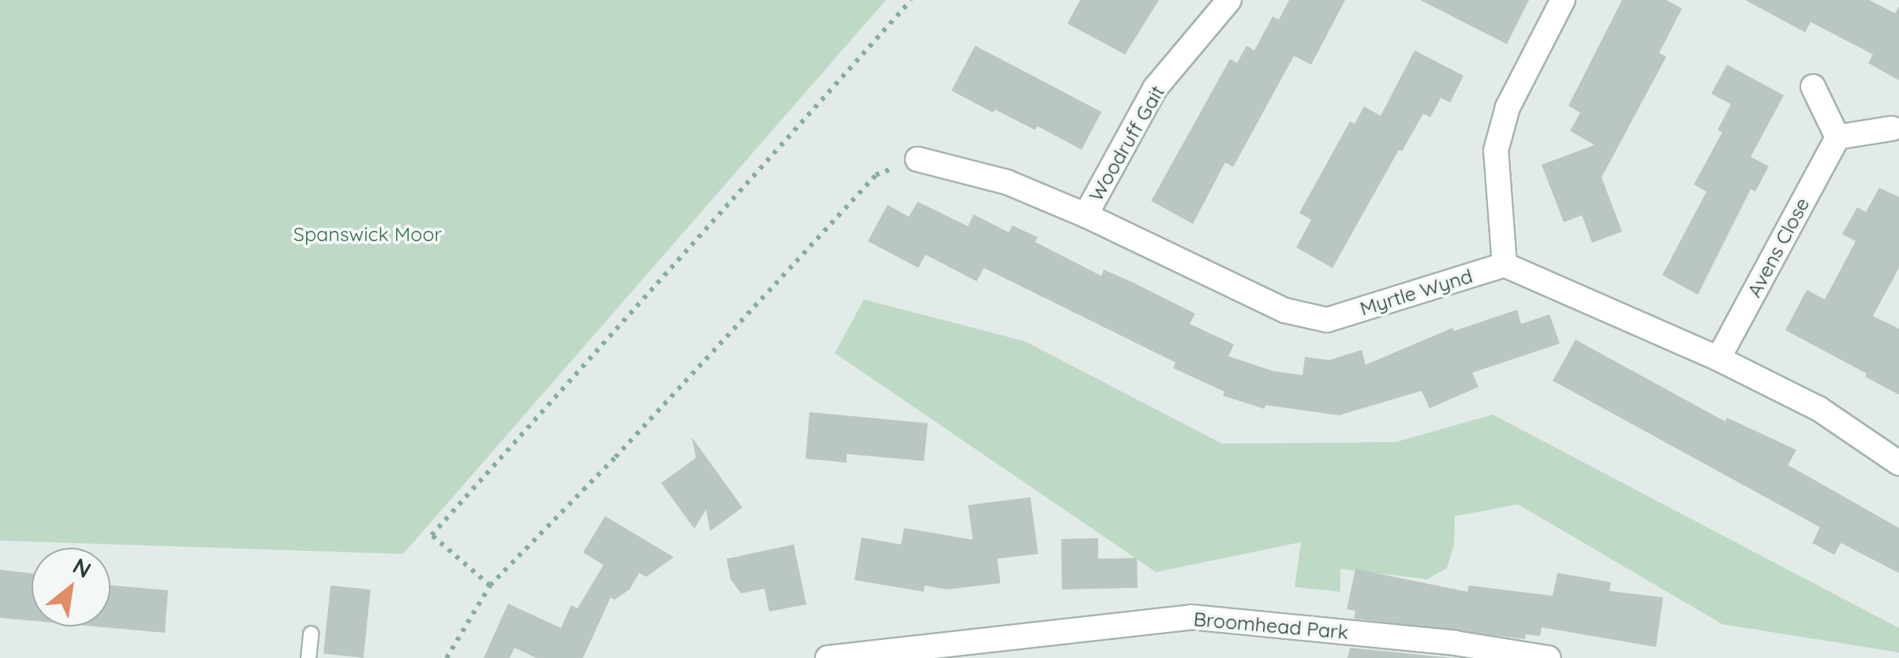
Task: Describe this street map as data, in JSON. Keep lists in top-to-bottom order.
{
  "streets": {
    "street": [
      "Woodruff Gait",
      "Avens Close",
      "Myrtle Wynd",
      "Broomhead Park"
    ]
  },
  "crossings": [
    ["Woodruff Gait", "Myrtle Wynd"]
  ],
  "parks": ["Spanswick Moor"],
  "north": "top right"
}
